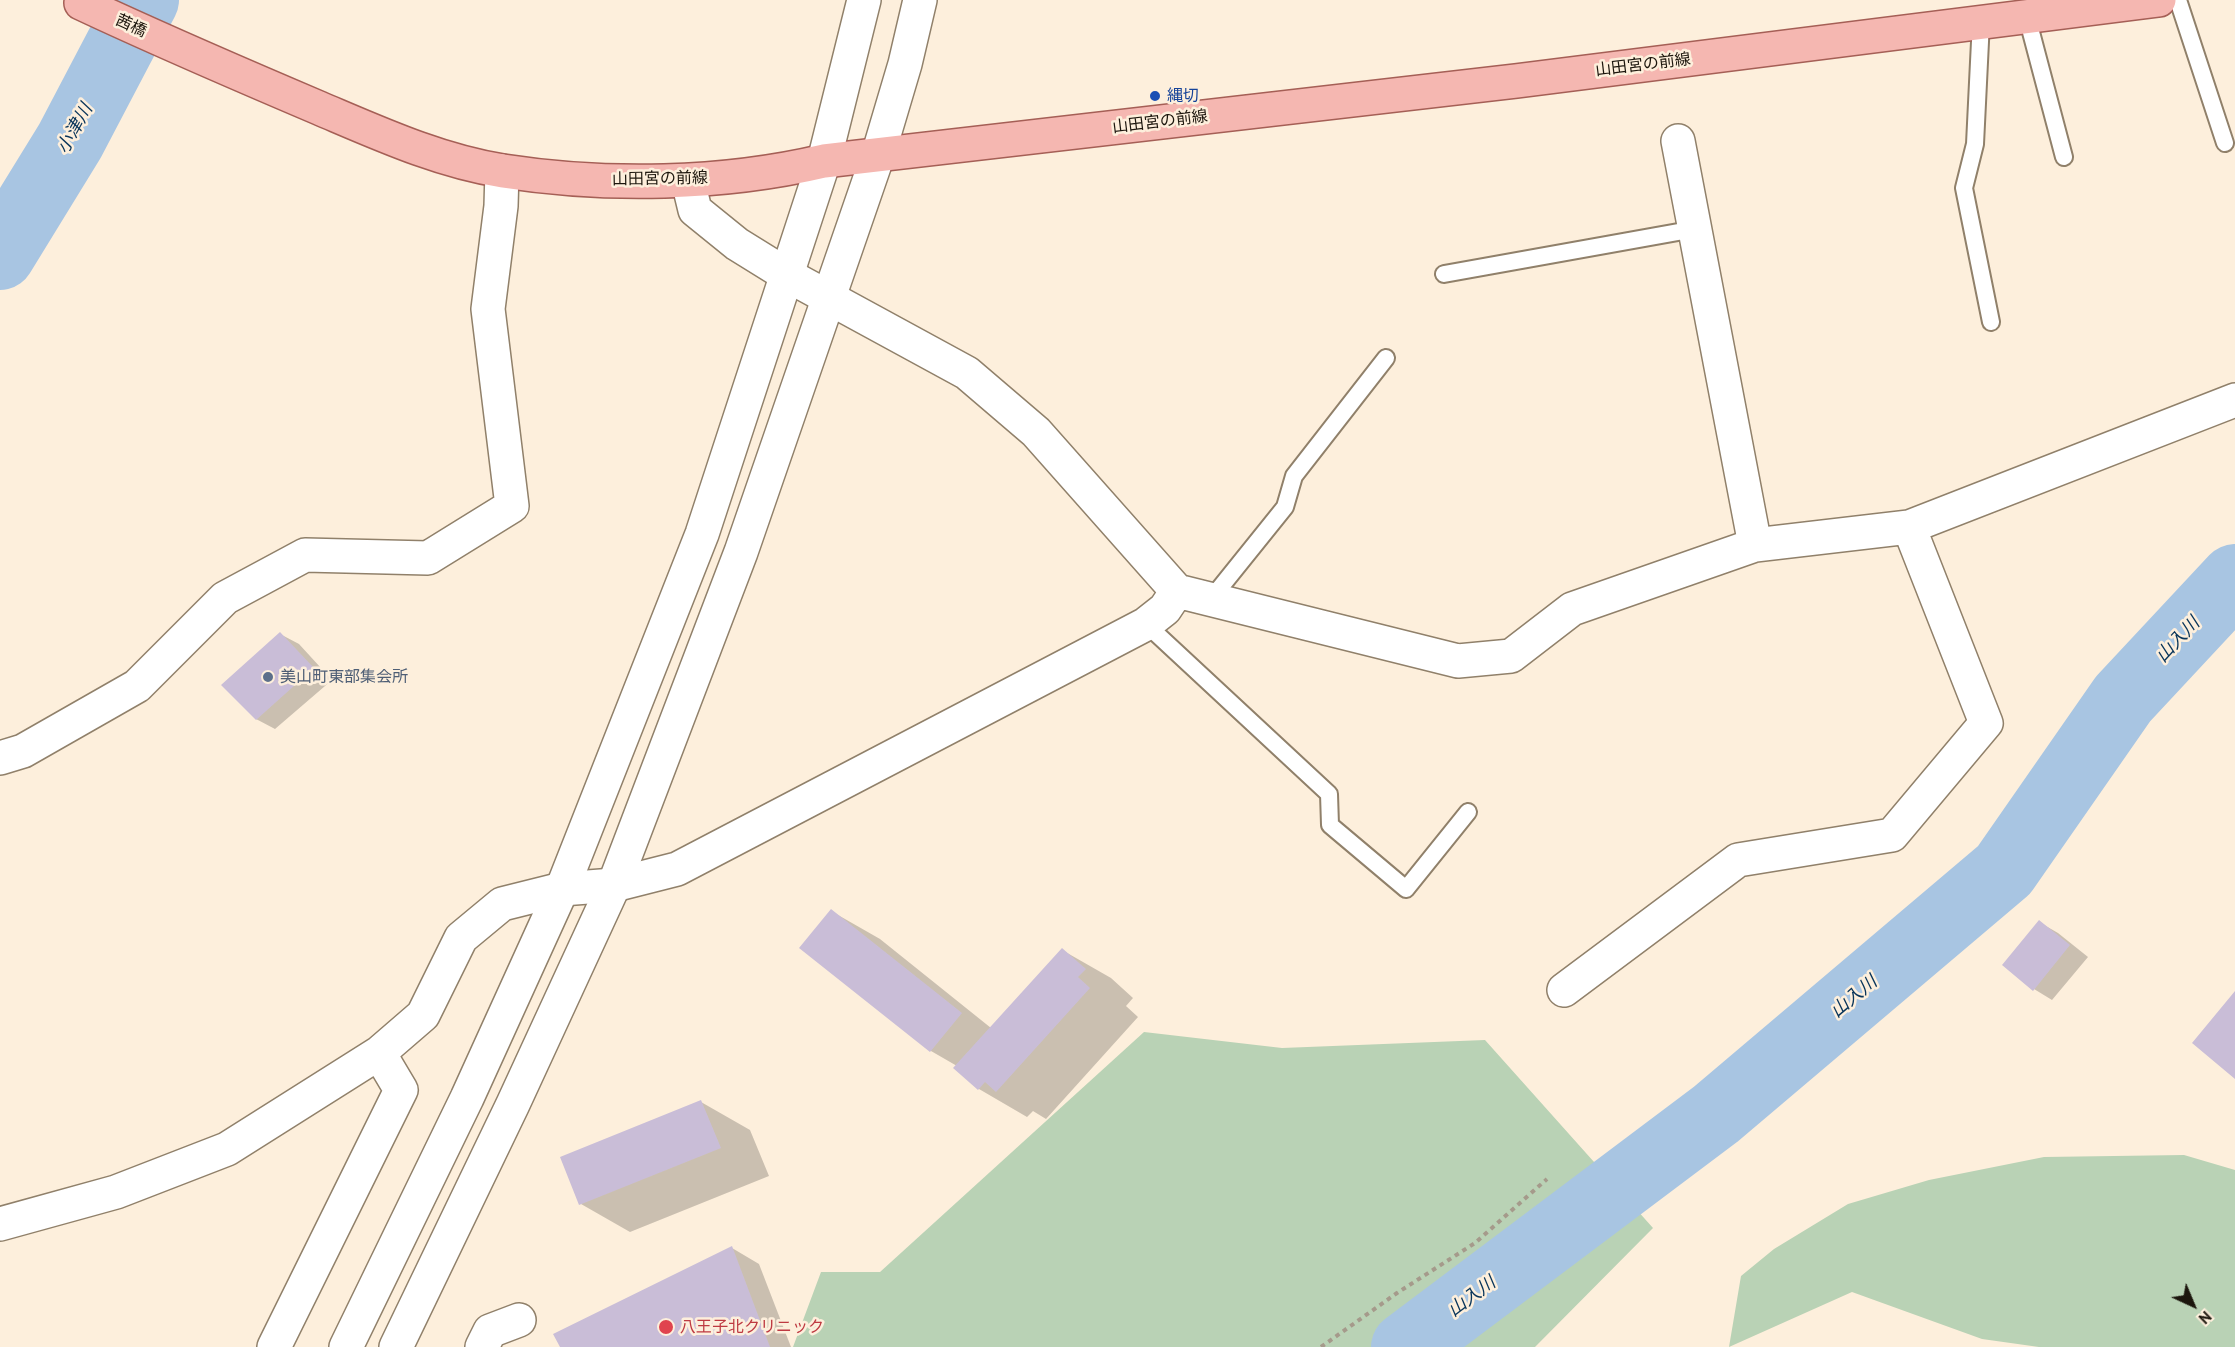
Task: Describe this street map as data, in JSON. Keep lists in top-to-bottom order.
{
  "streets": {
    "main road": ["茜橋", "山田宮の前線"]
  },
  "crossings": [
    ["茜橋", "山田宮の前線"]
  ],
  "water": ["小津川", "山入川"],
  "places": ["縄切", "美山町東部集会所", "八王子北クリニック"],
  "north": "bottom right"
}
